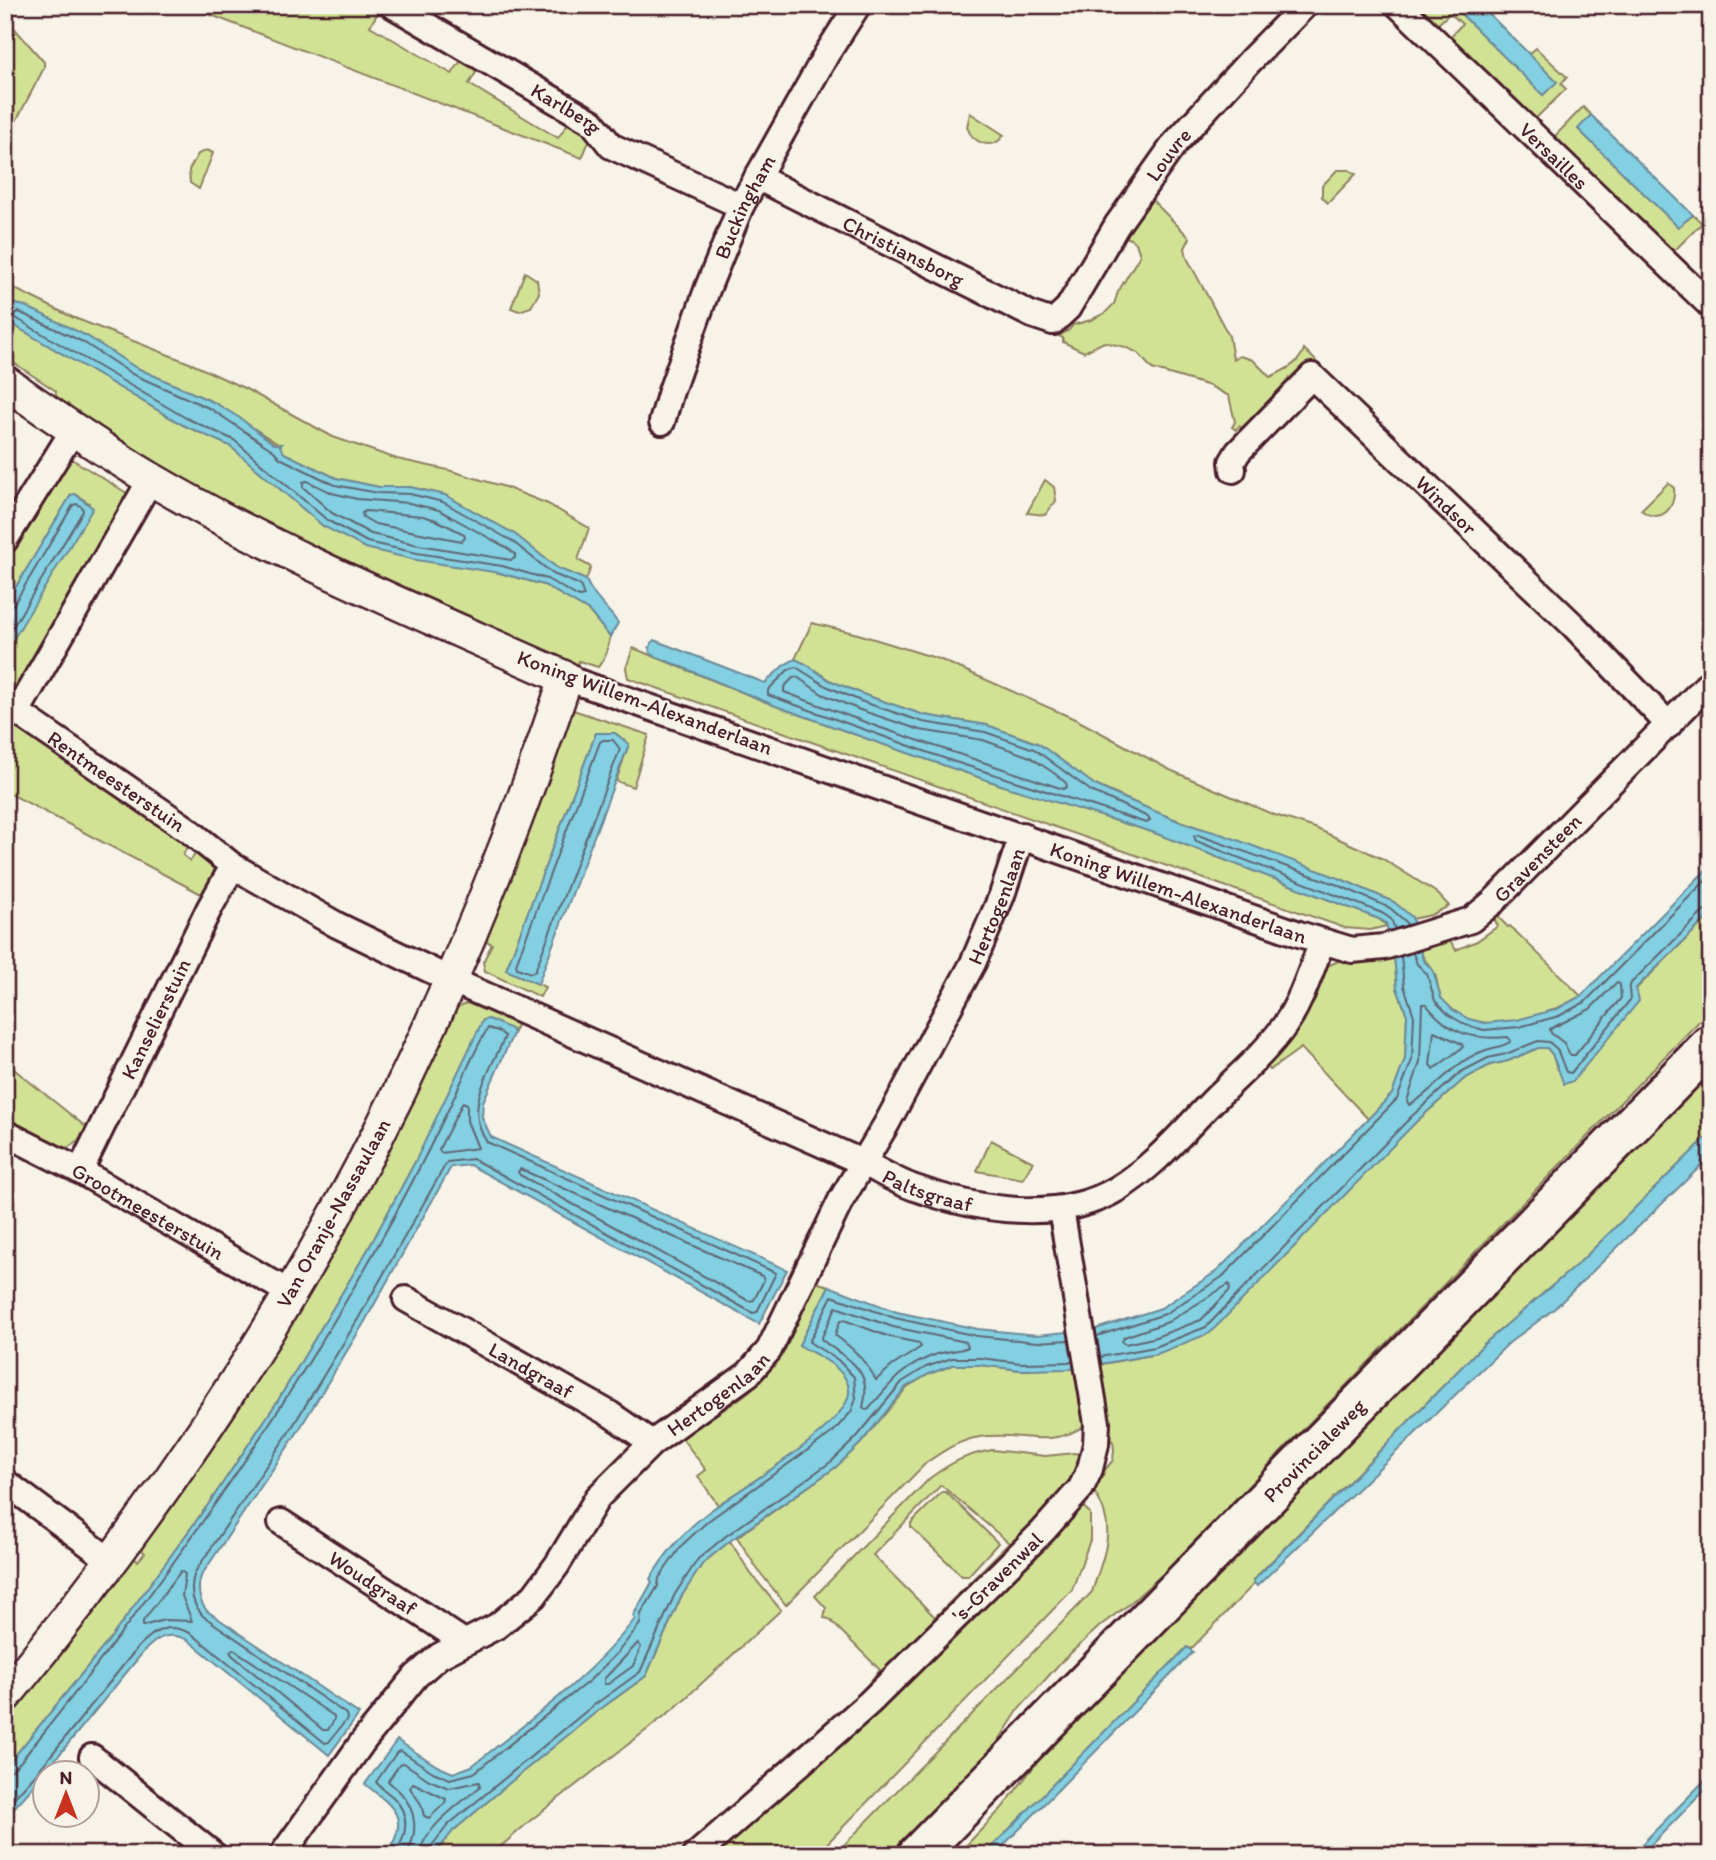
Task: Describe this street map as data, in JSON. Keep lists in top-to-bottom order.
{
  "streets": {
    "main road": ["Provincialeweg"],
    "street": [
      "Karlberg",
      "Louvre",
      "Versailles",
      "Buckingham",
      "Christiansborg",
      "Windsor",
      "Koning Willem-Alexanderlaan",
      "Rentmeesterstuin",
      "Gravensteen",
      "Hertogenlaan",
      "Kanselierstuin",
      "Paltsgraaf",
      "Grootmeesterstuin",
      "Van Oranje-Nassaulaan",
      "Landgraaf",
      "'s-Gravenwal",
      "Woudgraaf"
    ]
  },
  "crossings": [
    ["Karlberg", "Buckingham"],
    ["Louvre", "Christiansborg"],
    ["Buckingham", "Christiansborg"],
    ["Windsor", "Gravensteen"],
    ["Koning Willem-Alexanderlaan", "Rentmeesterstuin"],
    ["Koning Willem-Alexanderlaan", "Gravensteen"],
    ["Koning Willem-Alexanderlaan", "Hertogenlaan"],
    ["Koning Willem-Alexanderlaan", "Paltsgraaf"],
    ["Koning Willem-Alexanderlaan", "Van Oranje-Nassaulaan"],
    ["Rentmeesterstuin", "Kanselierstuin"],
    ["Rentmeesterstuin", "Paltsgraaf"],
    ["Rentmeesterstuin", "Van Oranje-Nassaulaan"],
    ["Gravensteen", "Paltsgraaf"],
    ["Hertogenlaan", "Paltsgraaf"],
    ["Hertogenlaan", "Landgraaf"],
    ["Hertogenlaan", "Woudgraaf"],
    ["Kanselierstuin", "Grootmeesterstuin"],
    ["Paltsgraaf", "Van Oranje-Nassaulaan"],
    ["Paltsgraaf", "'s-Gravenwal"],
    ["Grootmeesterstuin", "Van Oranje-Nassaulaan"]
  ],
  "north": "top"
}
